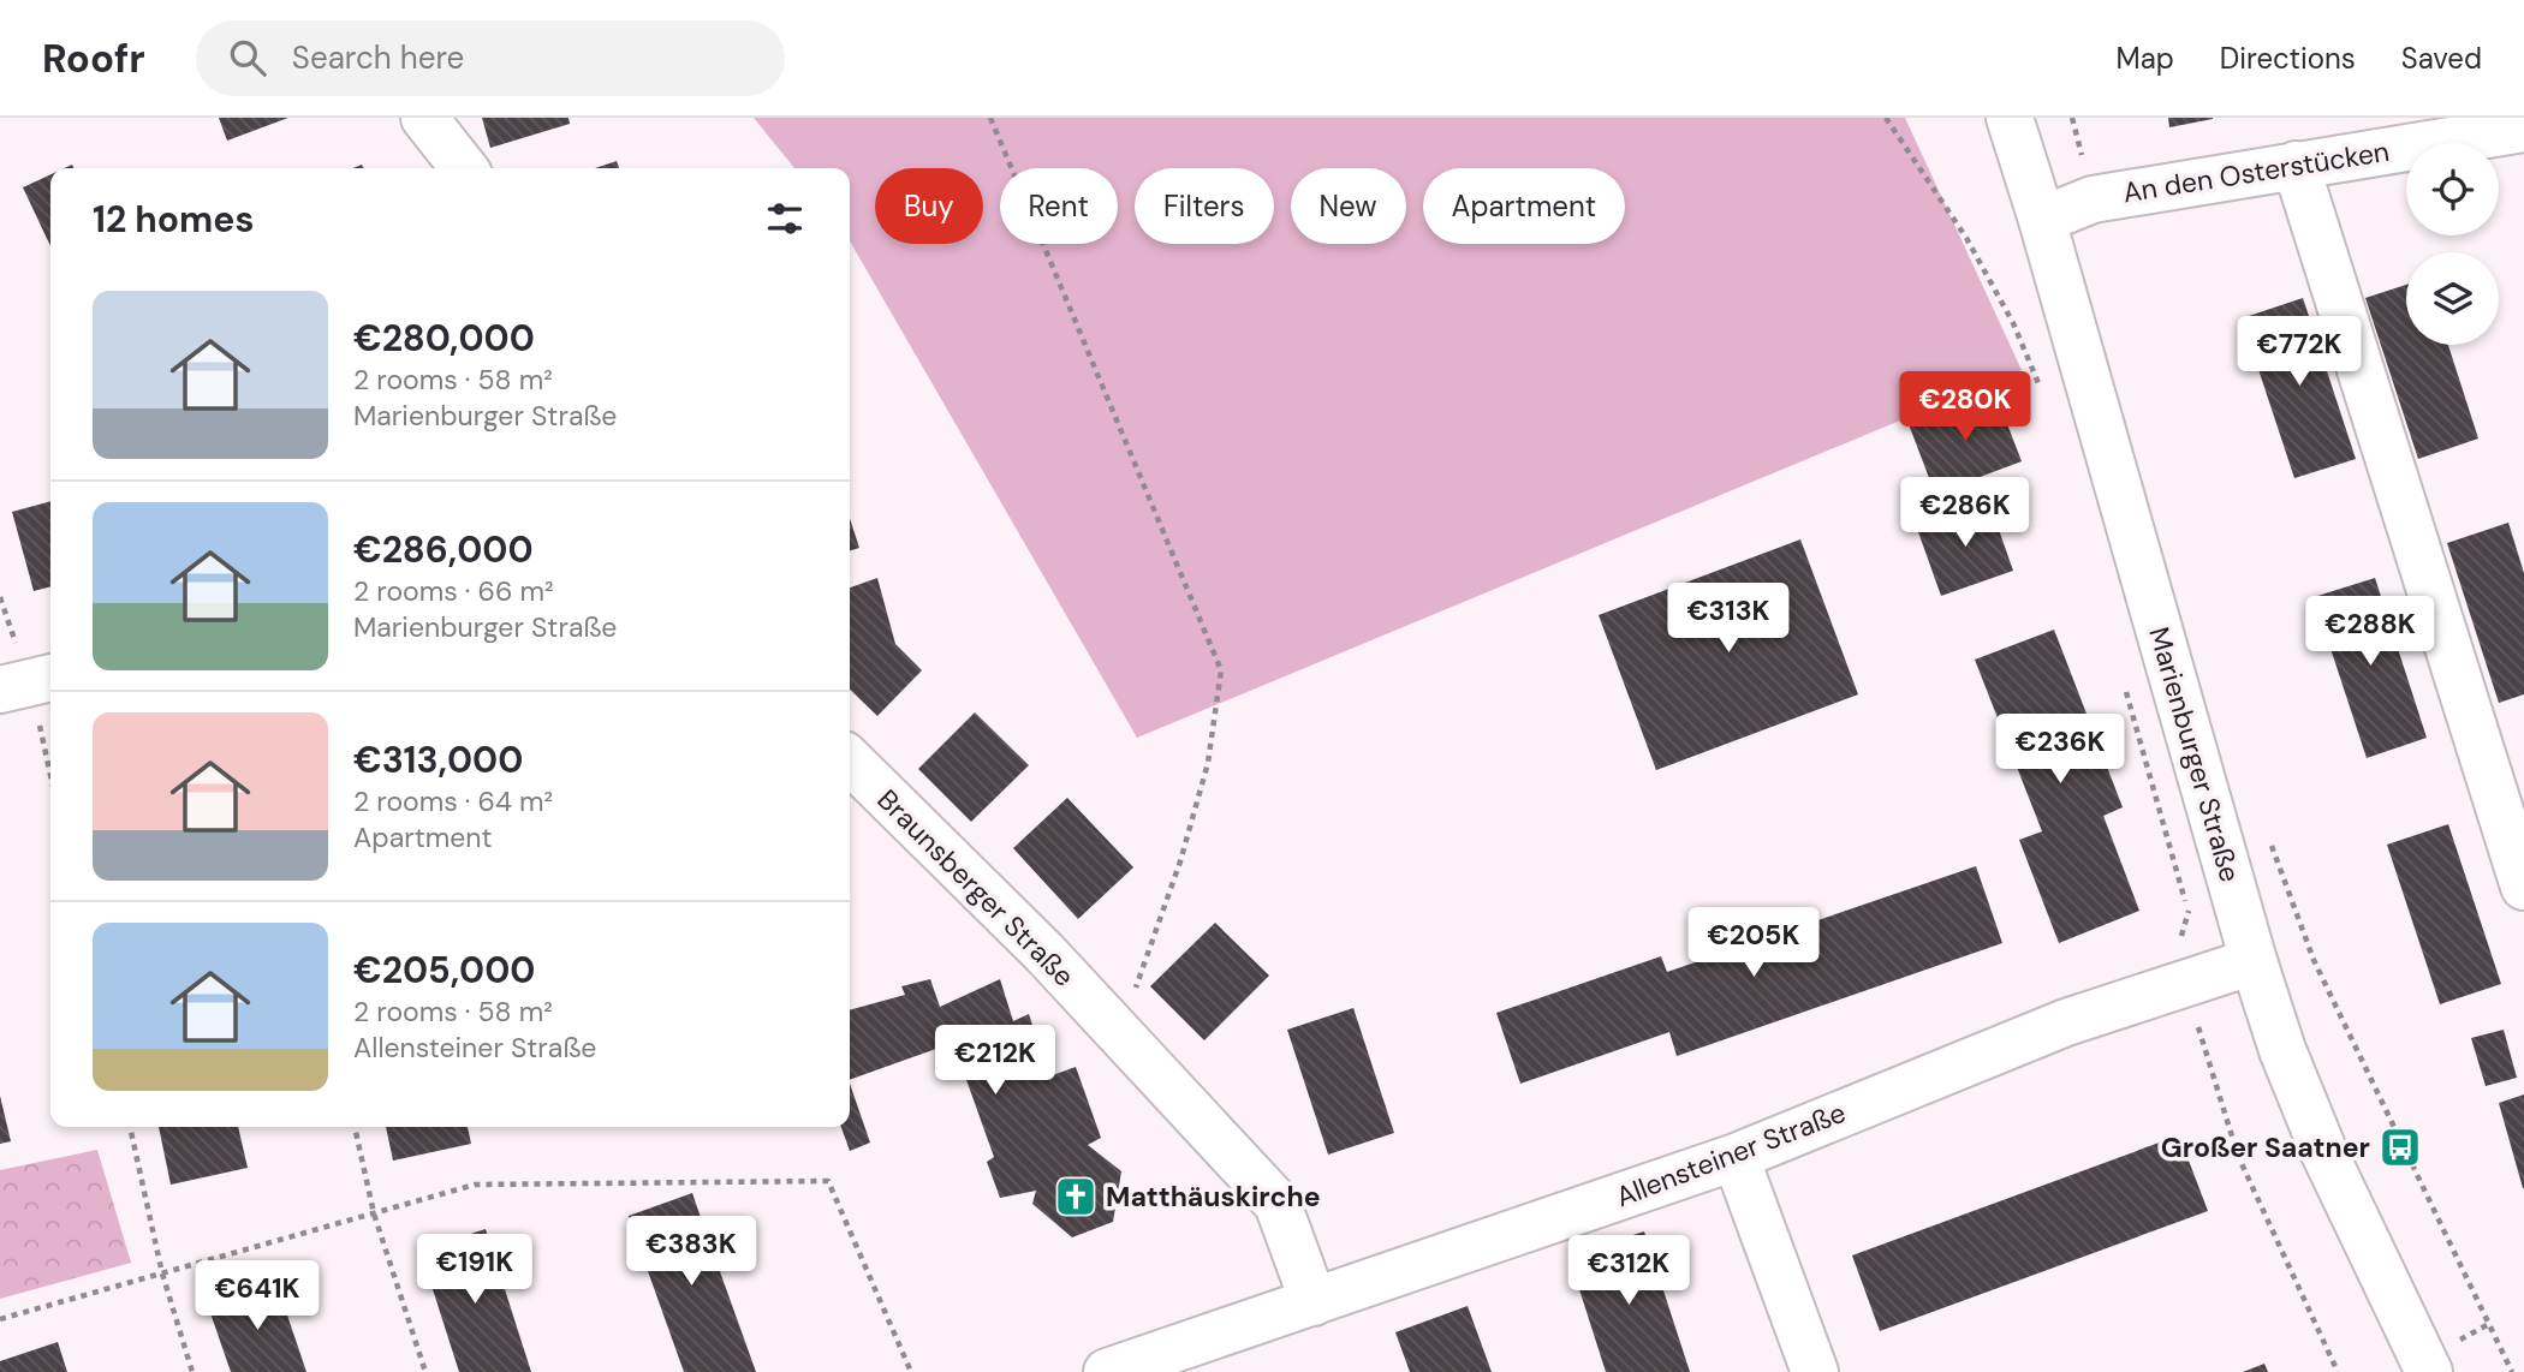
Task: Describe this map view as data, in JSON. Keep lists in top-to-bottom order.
{
  "streets": {
    "street": [
      "An den Osterstücken",
      "Marienburger Straße",
      "Braunsberger Straße",
      "Allensteiner Straße"
    ]
  },
  "crossings": [
    ["An den Osterstücken", "Marienburger Straße"],
    ["Marienburger Straße", "Allensteiner Straße"],
    ["Braunsberger Straße", "Allensteiner Straße"]
  ],
  "places": {
    "bus stop": ["Großer Saatner"],
    "church": ["Matthäuskirche"]
  },
  "page": {
    "header": "Roofr",
    "search": "Search here",
    "nav": ["Map", "Directions", "Saved"],
    "chip": [
      "Buy",
      "Rent",
      "Filters",
      "New",
      "Apartment"
    ],
    "heading": "12 homes",
    "list": [
      {
        "name": "€280,000",
        "note": "2 rooms · 58 m² · Marienburger Straße"
      },
      {
        "name": "€286,000",
        "note": "2 rooms · 66 m² · Marienburger Straße"
      },
      {
        "name": "€313,000",
        "note": "2 rooms · 64 m² · Apartment"
      },
      {
        "name": "€205,000",
        "note": "2 rooms · 58 m² · Allensteiner Straße"
      }
    ],
    "price": [
      "€772K",
      "€280K",
      "€286K",
      "€313K",
      "€288K",
      "€236K",
      "€205K",
      "€212K",
      "€383K",
      "€191K",
      "€312K",
      "€641K"
    ]
  }
}
